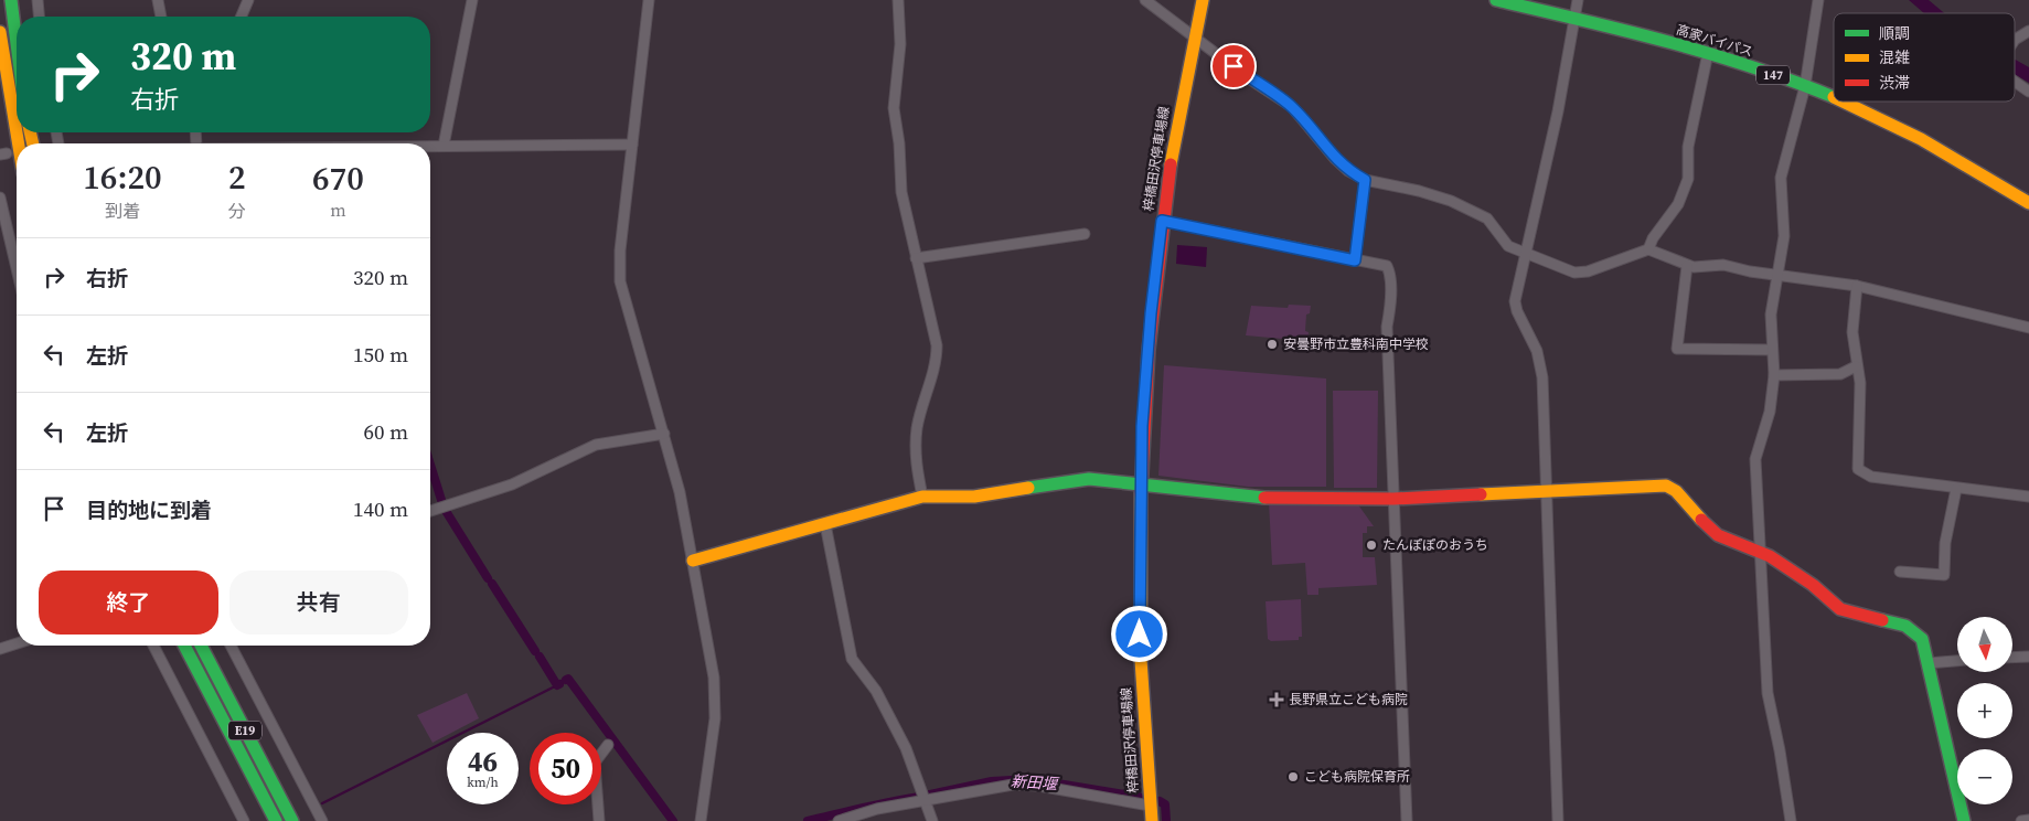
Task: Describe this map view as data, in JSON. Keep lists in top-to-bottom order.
{
  "streets": {
    "main road": [
      "高家バイパス",
      "147",
      "梓橋田沢停車場線",
      "E19"
    ]
  },
  "water": ["新田堰"],
  "places": {
    "other": ["安曇野市立豊科南中学校", "たんぽぽのおうち", "こども病院保育所"],
    "health": ["長野県立こども病院"]
  },
  "legend": ["順調", "混雑", "渋滞"],
  "north": "bottom",
  "page": {
    "turn": ["320 m", "右折"],
    "eta": [
      "16:20",
      "到着",
      "2",
      "分",
      "670",
      "m"
    ],
    "list": [
      {
        "name": "右折",
        "value": "320 m"
      },
      {
        "name": "左折",
        "value": "150 m"
      },
      {
        "name": "左折",
        "value": "60 m"
      },
      {
        "name": "目的地に到着",
        "value": "140 m"
      }
    ],
    "buttons": ["終了", "共有"],
    "map_buttons": ["+", "−"],
    "speed": "46 km/h",
    "limit": "50"
  }
}
